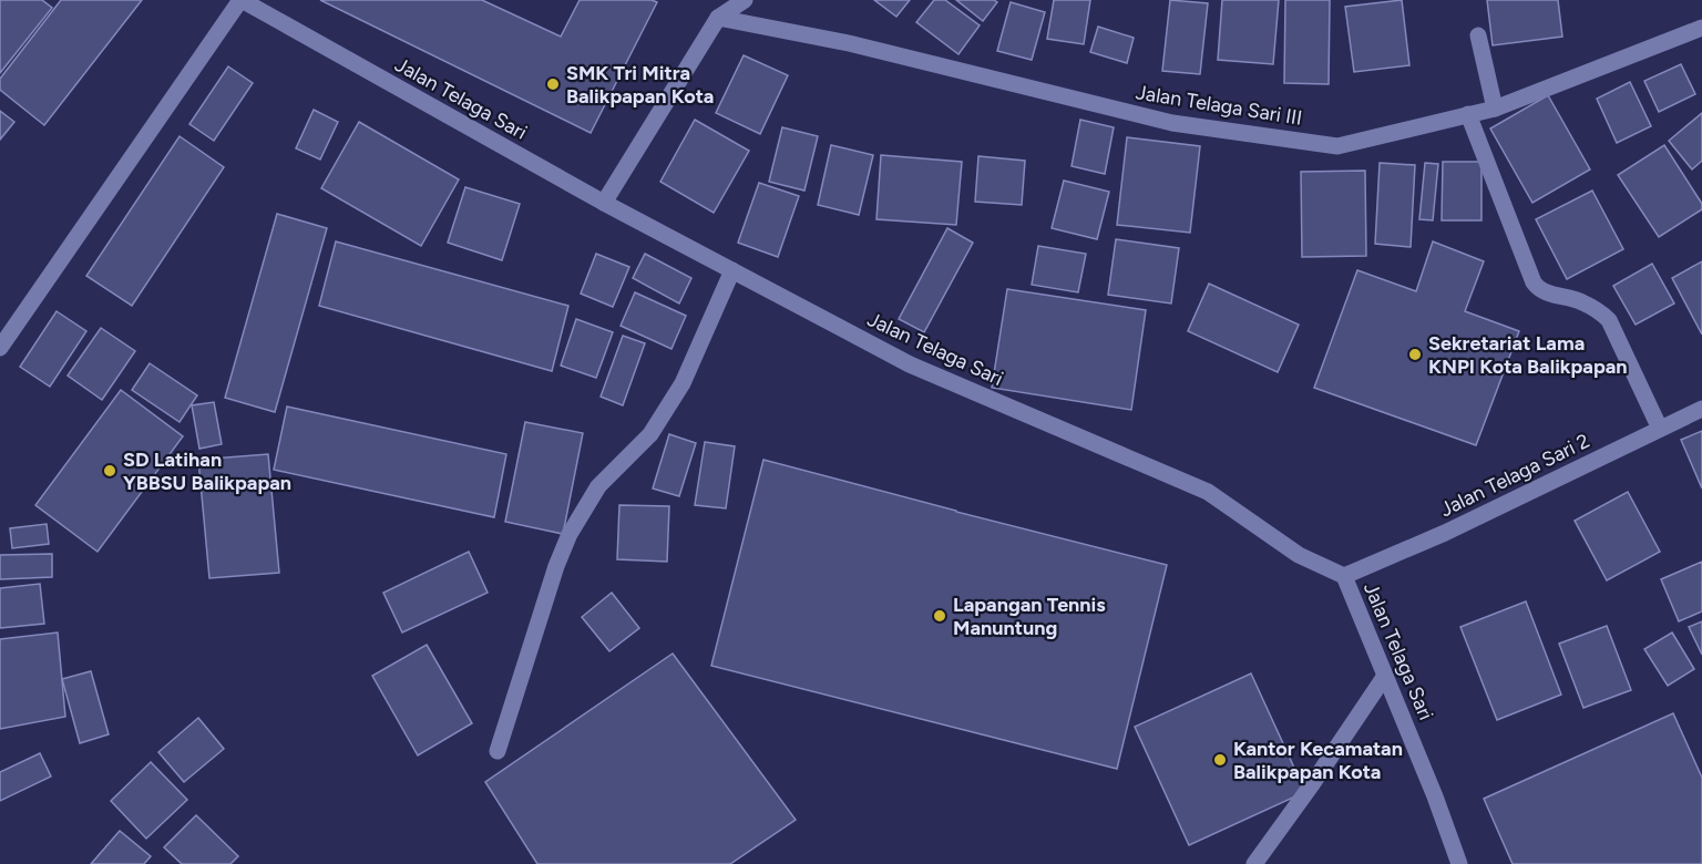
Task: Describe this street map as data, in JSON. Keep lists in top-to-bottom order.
{
  "streets": {
    "street": ["Jalan Telaga Sari", "Jalan Telaga Sari III", "Jalan Telaga Sari 2"]
  },
  "crossings": [
    ["Jalan Telaga Sari", "Jalan Telaga Sari 2"]
  ],
  "places": [
    "SMK Tri Mitra Balikpapan Kota",
    "Sekretariat Lama KNPI Kota Balikpapan",
    "SD Latihan YBBSU Balikpapan",
    "Lapangan Tennis Manuntung",
    "Kantor Kecamatan Balikpapan Kota"
  ]
}
